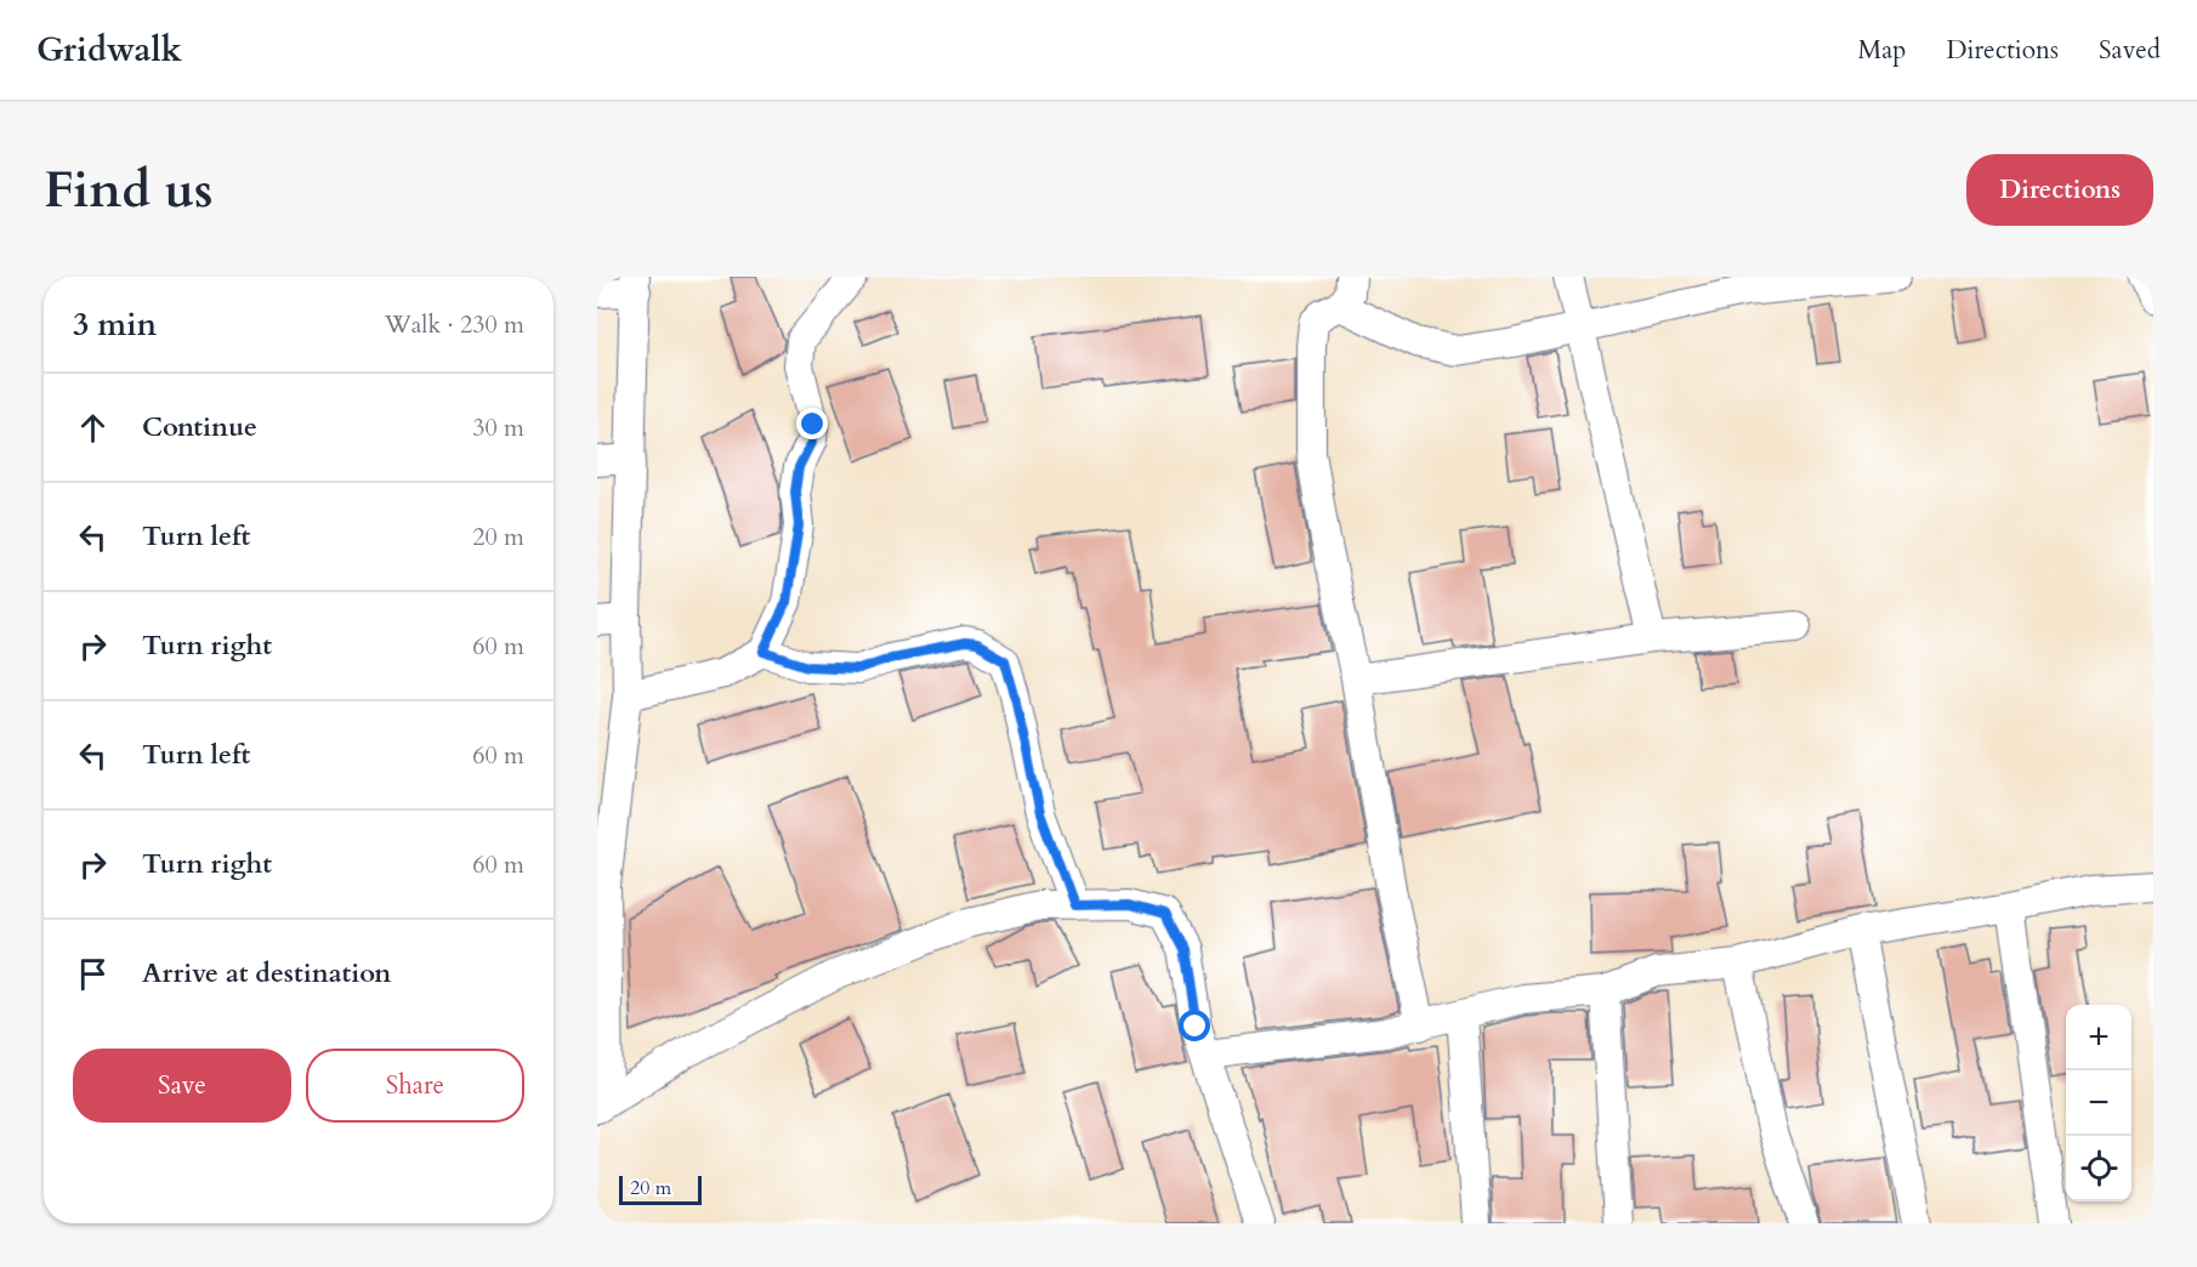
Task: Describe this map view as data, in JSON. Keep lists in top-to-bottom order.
{
  "scale_bar": "20 m",
  "page": {
    "header": "Gridwalk",
    "nav": ["Map", "Directions", "Saved"],
    "buttons": [
      "Directions",
      ["Save", "Share"]
    ],
    "title": "Find us",
    "heading": ["3 min", "Walk · 230 m"],
    "list": [
      ["Continue", "30 m"],
      ["Turn left", "20 m"],
      ["Turn right", "60 m"],
      ["Turn left", "60 m"],
      ["Turn right", "60 m"],
      "Arrive at destination"
    ],
    "map_buttons": ["+", "−"],
    "scale": "20 m"
  }
}
